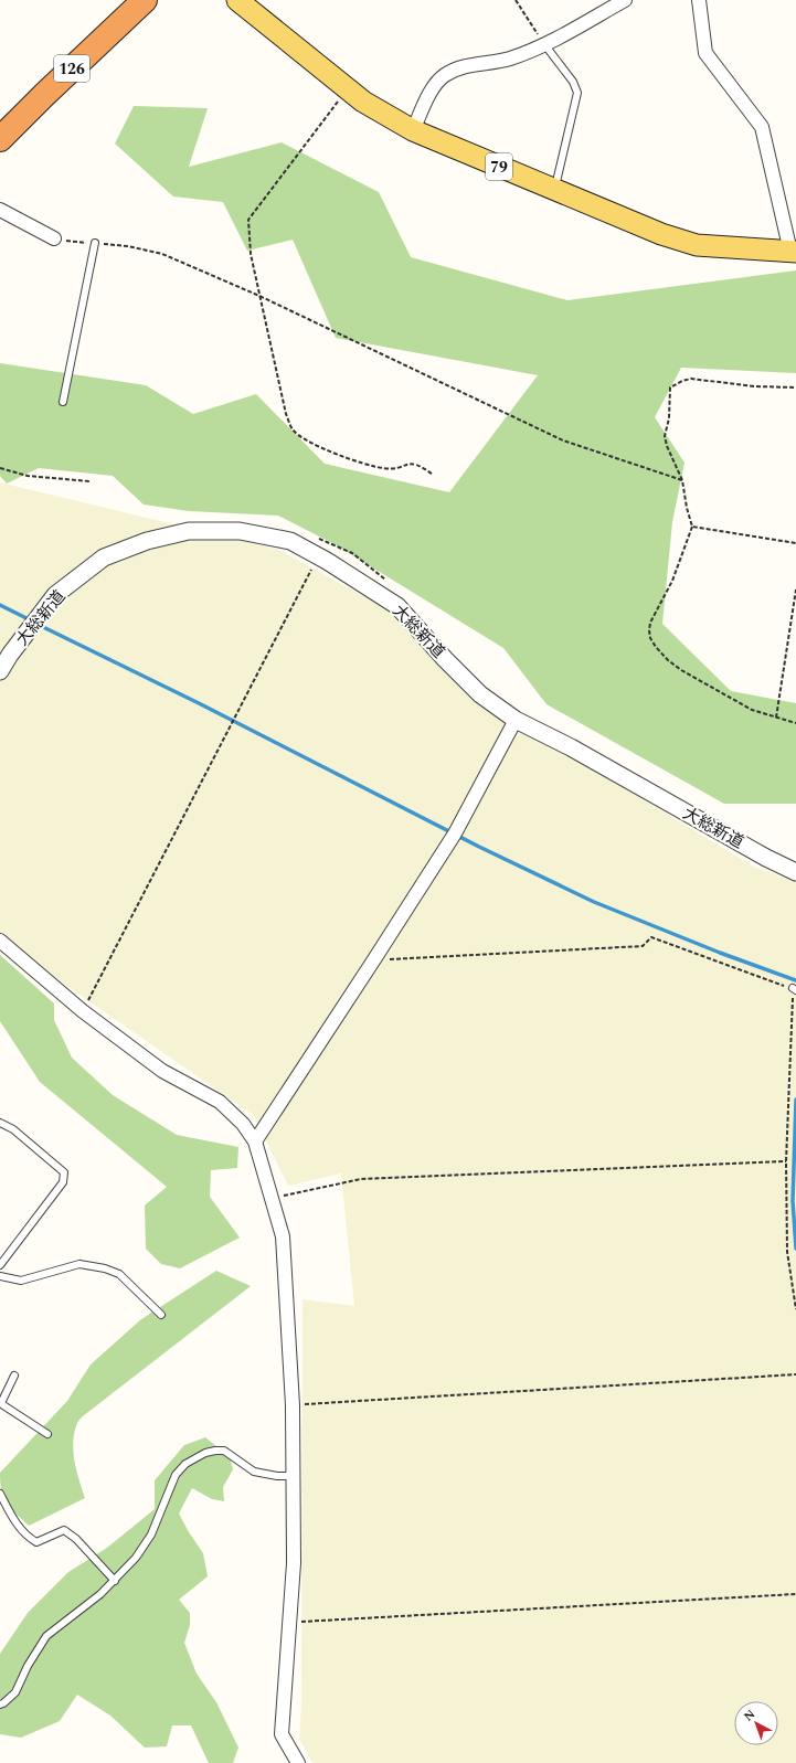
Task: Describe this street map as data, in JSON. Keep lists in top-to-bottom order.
{
  "streets": {
    "highway": ["126"],
    "main road": ["79"],
    "street": ["大総新道"]
  },
  "north": "top left"
}
